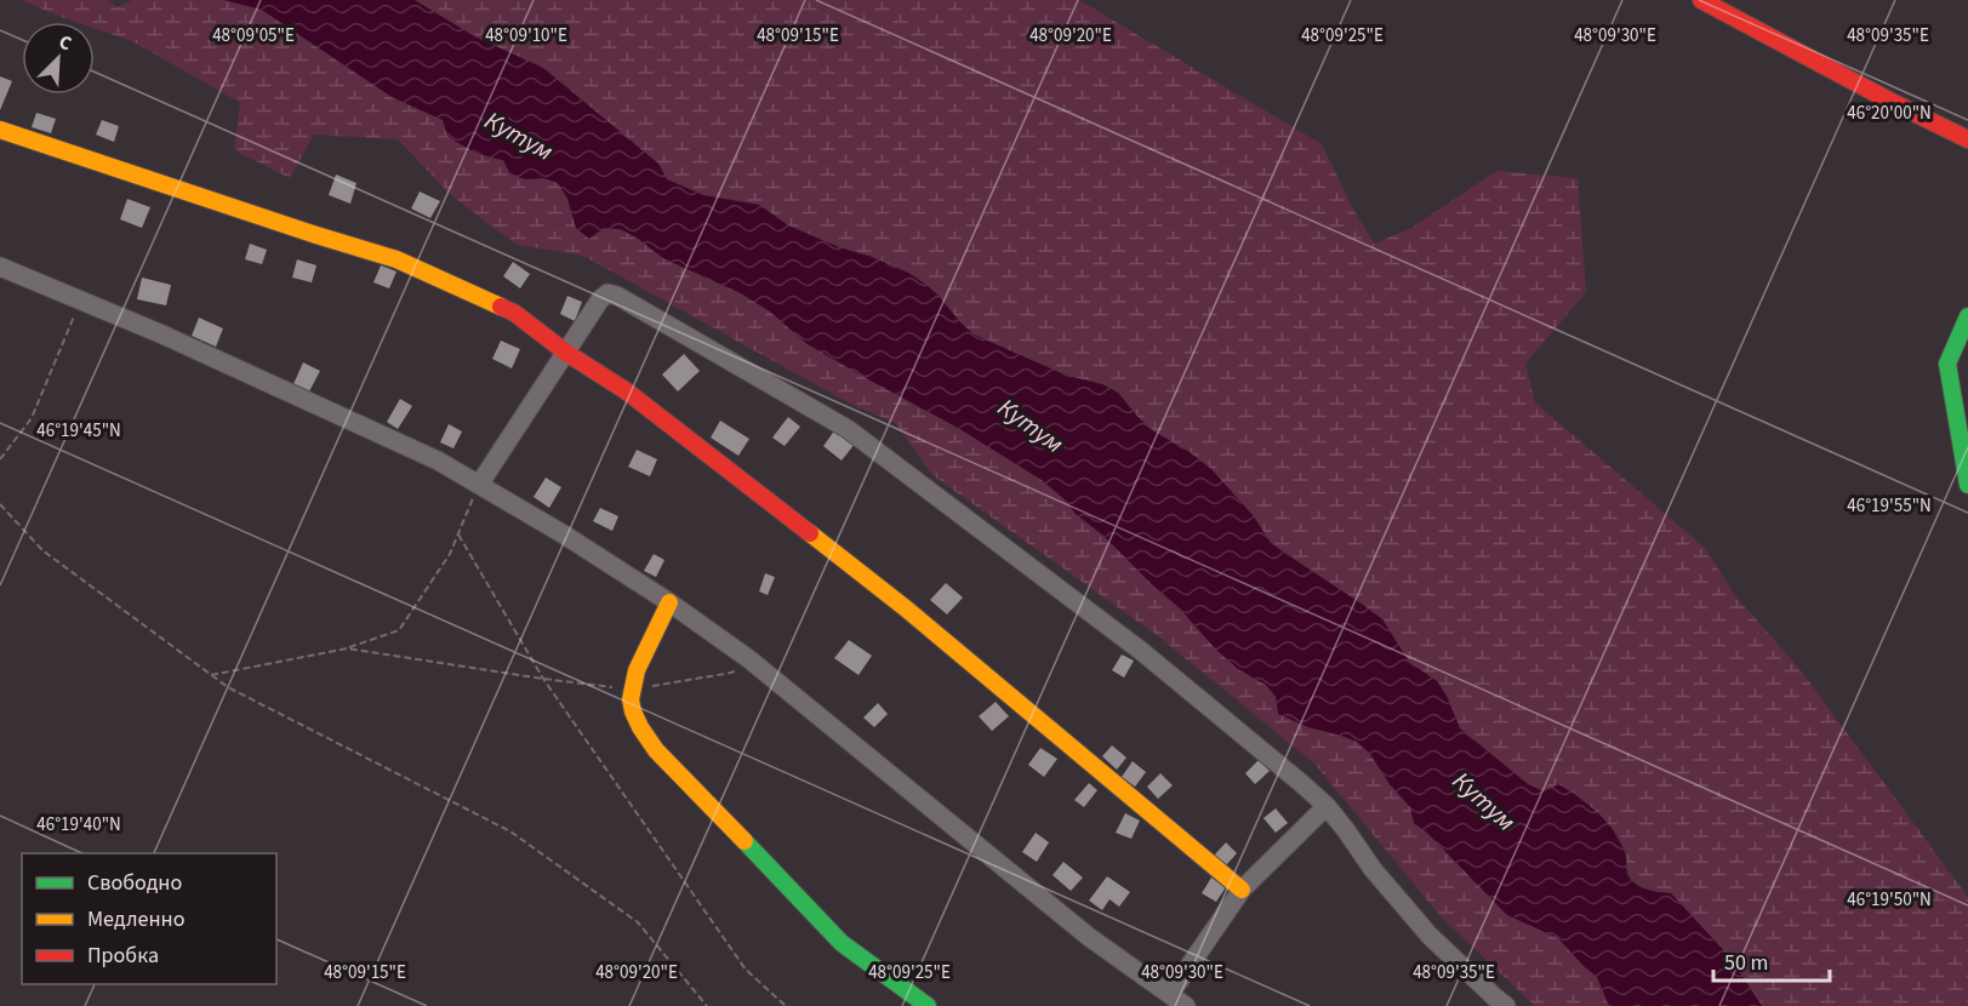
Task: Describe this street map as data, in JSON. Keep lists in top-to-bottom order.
{
  "water": ["Кутум"],
  "legend": ["Свободно", "Медленно", "Пробка"],
  "scale_bar": "50 m",
  "north": "top right",
  "coordinates": [
    "48°09'05\"E",
    "48°09'10\"E",
    "48°09'15\"E",
    "48°09'20\"E",
    "48°09'25\"E",
    "48°09'30\"E",
    "48°09'35\"E",
    "46°20'00\"N",
    "46°19'45\"N",
    "46°19'55\"N",
    "46°19'40\"N",
    "46°19'50\"N"
  ]
}
